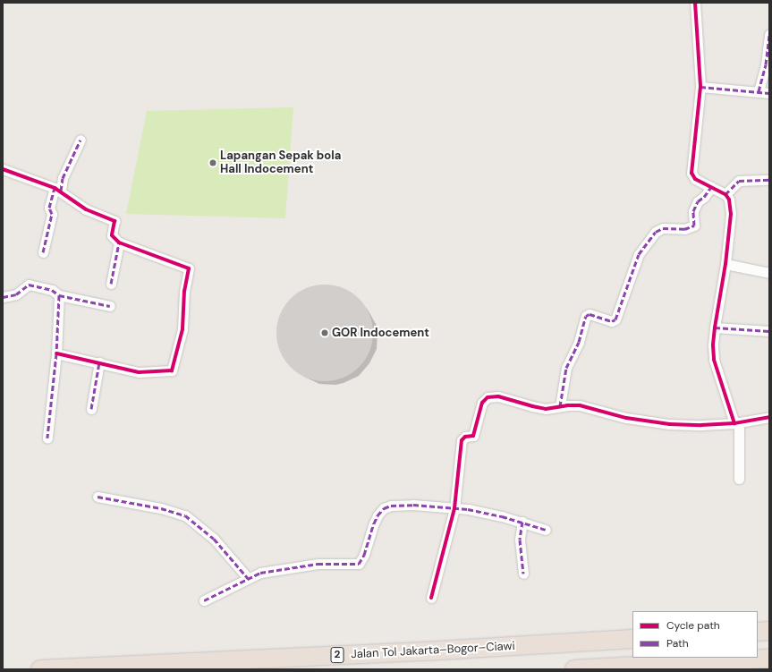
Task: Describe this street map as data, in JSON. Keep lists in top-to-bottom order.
{
  "streets": {
    "highway": ["Jalan Tol Jakarta–Bogor–Ciawi", "2"]
  },
  "places": ["Lapangan Sepak bola Hall Indocement", "GOR Indocement"],
  "legend": ["Cycle path", "Path"]
}
